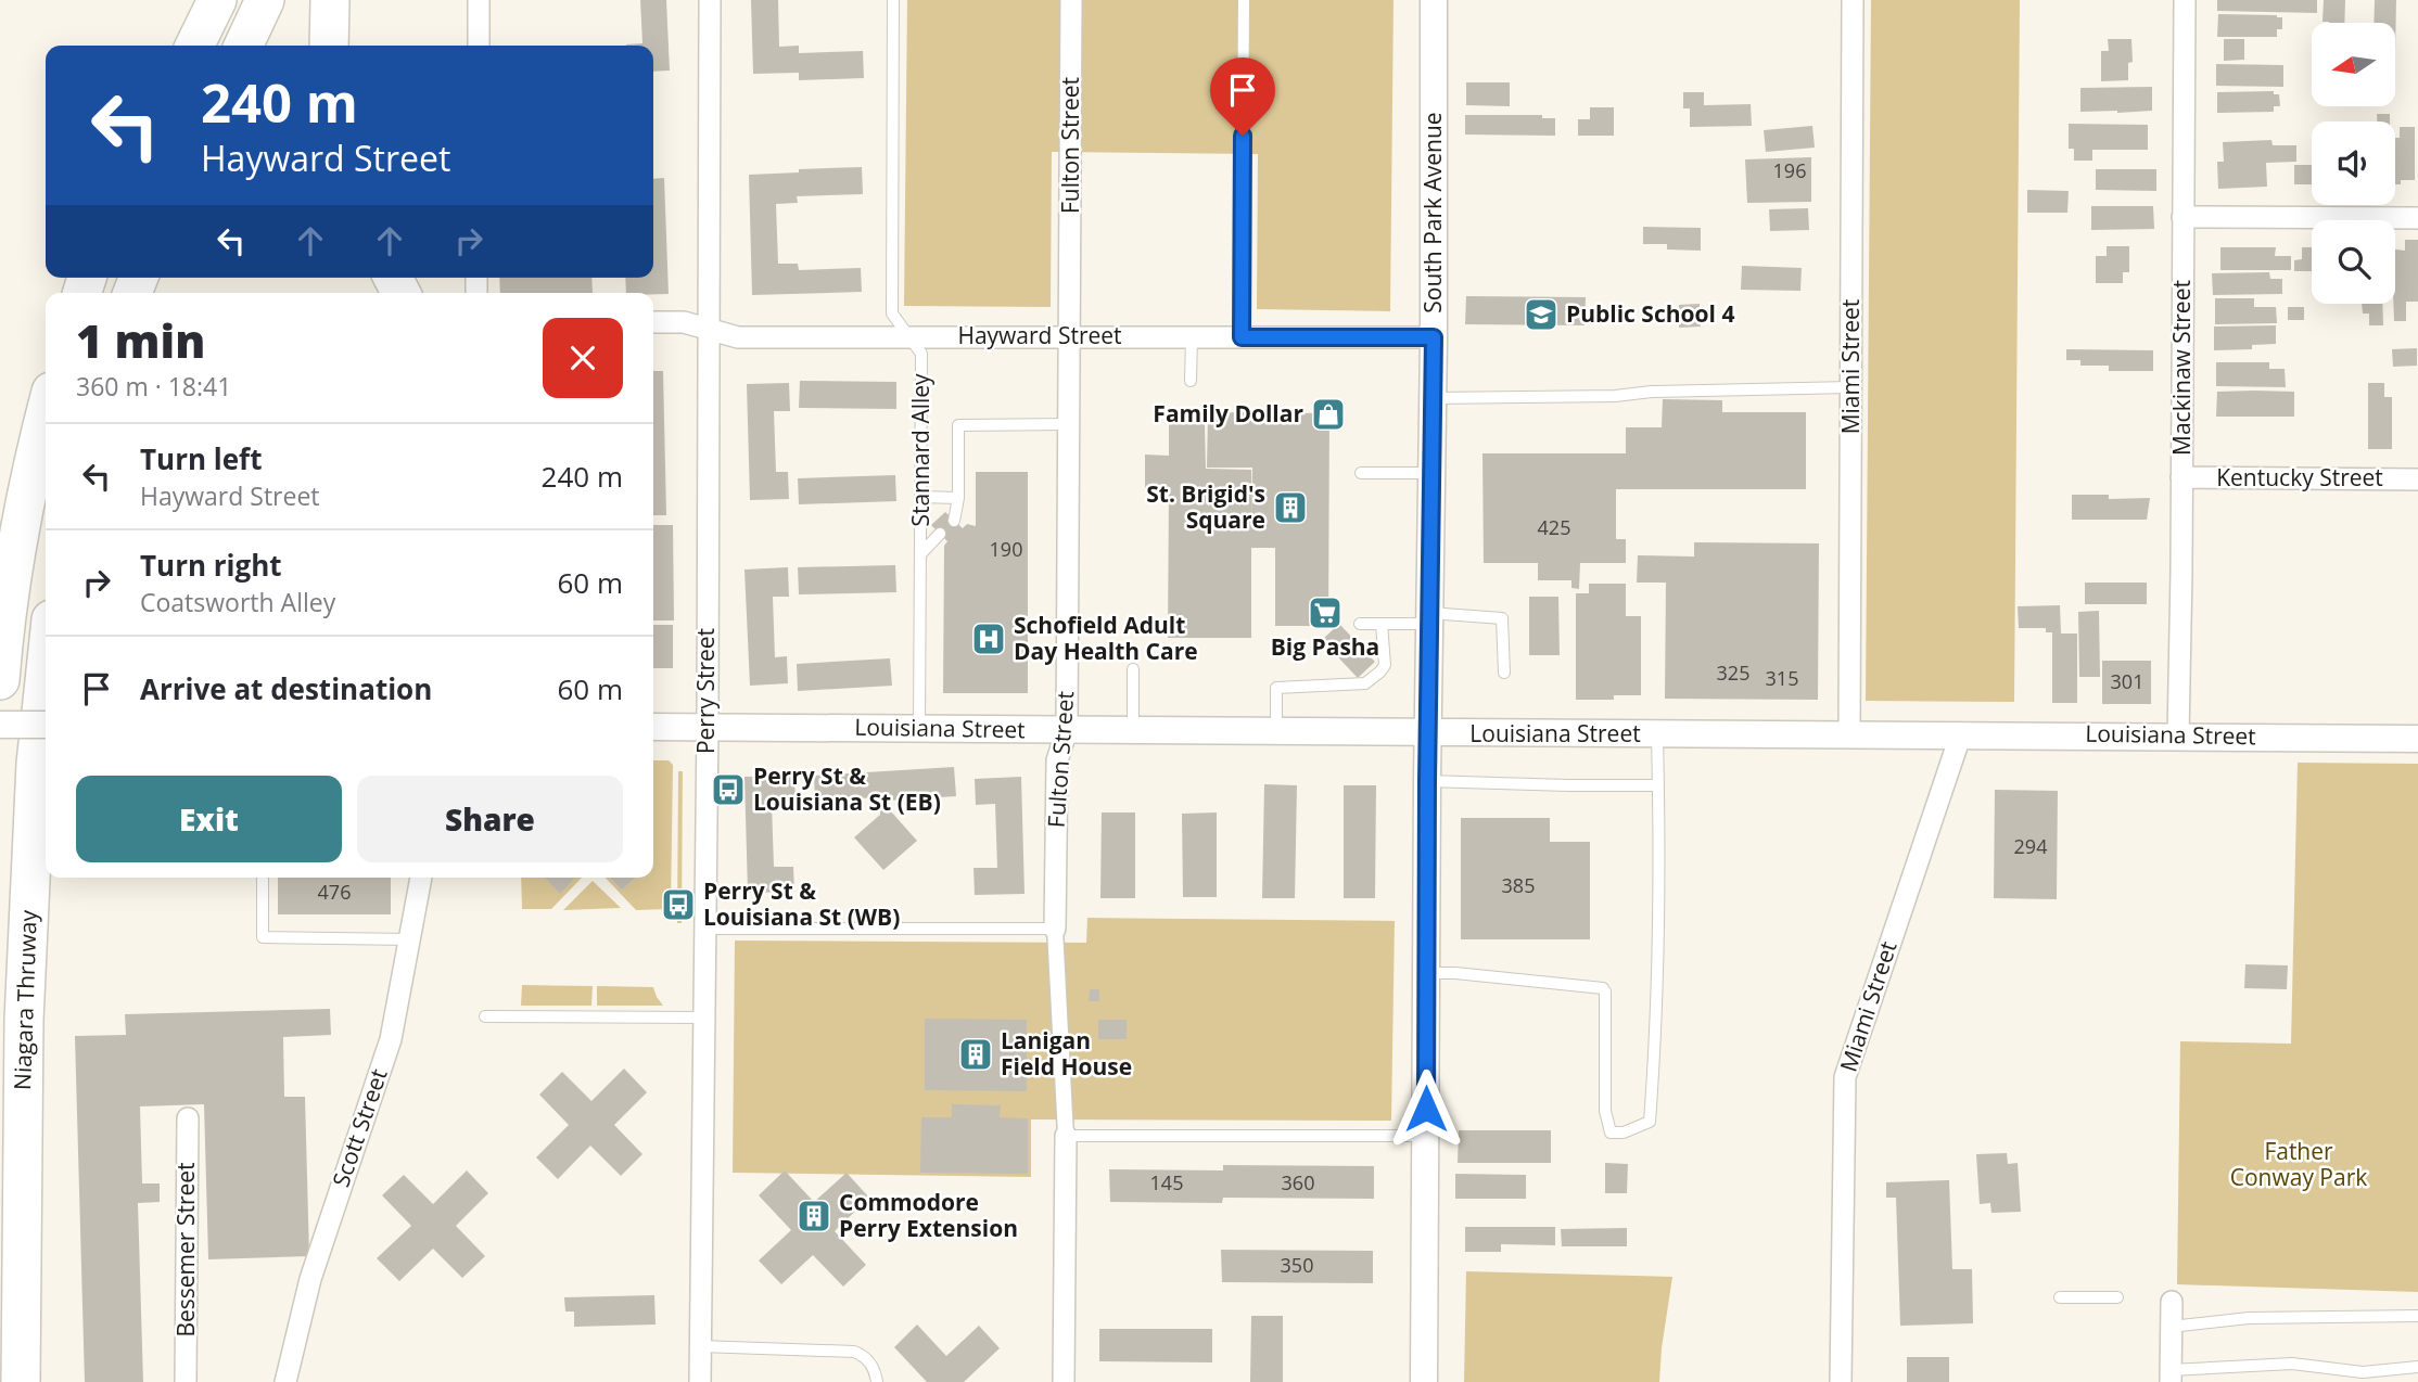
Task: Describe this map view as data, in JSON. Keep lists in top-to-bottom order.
{
  "streets": {
    "highway": ["Niagara Thruway"],
    "street": [
      "Fulton Street",
      "South Park Avenue",
      "Hayward Street",
      "Miami Street",
      "Mackinaw Street",
      "Kentucky Street",
      "Perry Street",
      "Louisiana Street",
      "Scott Street",
      "Bessemer Street"
    ],
    "lane": ["Stannard Alley"]
  },
  "crossings": [
    ["Fulton Street", "Hayward Street"],
    ["Fulton Street", "Louisiana Street"],
    ["South Park Avenue", "Hayward Street"],
    ["South Park Avenue", "Louisiana Street"],
    ["Hayward Street", "Stannard Alley"],
    ["Hayward Street", "Perry Street"],
    ["Miami Street", "Louisiana Street"],
    ["Mackinaw Street", "Kentucky Street"],
    ["Mackinaw Street", "Louisiana Street"],
    ["Stannard Alley", "Louisiana Street"],
    ["Perry Street", "Louisiana Street"]
  ],
  "parks": ["Father Conway Park"],
  "places": {
    "school or university": ["Public School 4"],
    "shop": ["Family Dollar"],
    "building": ["St. Brigid's Square", "Lanigan Field House", "Commodore Perry Extension"],
    "supermarket": ["Big Pasha"],
    "hospital": ["Schofield Adult Day Health Care"],
    "bus stop": ["Perry St & Louisiana St (EB)", "Perry St & Louisiana St (WB)"]
  },
  "house_numbers": [
    "196",
    "425",
    "190",
    "325",
    "315",
    "301",
    "294",
    "385",
    "476",
    "145",
    "360",
    "350"
  ],
  "north": "left",
  "page": {
    "turn": ["240 m", "Hayward Street"],
    "heading": ["1 min", "360 m · 18:41"],
    "list": [
      {
        "name": "Turn left",
        "note": "Hayward Street",
        "value": "240 m"
      },
      {
        "name": "Turn right",
        "note": "Coatsworth Alley",
        "value": "60 m"
      },
      {
        "name": "Arrive at destination",
        "value": "60 m"
      }
    ],
    "buttons": ["Exit", "Share"]
  }
}
